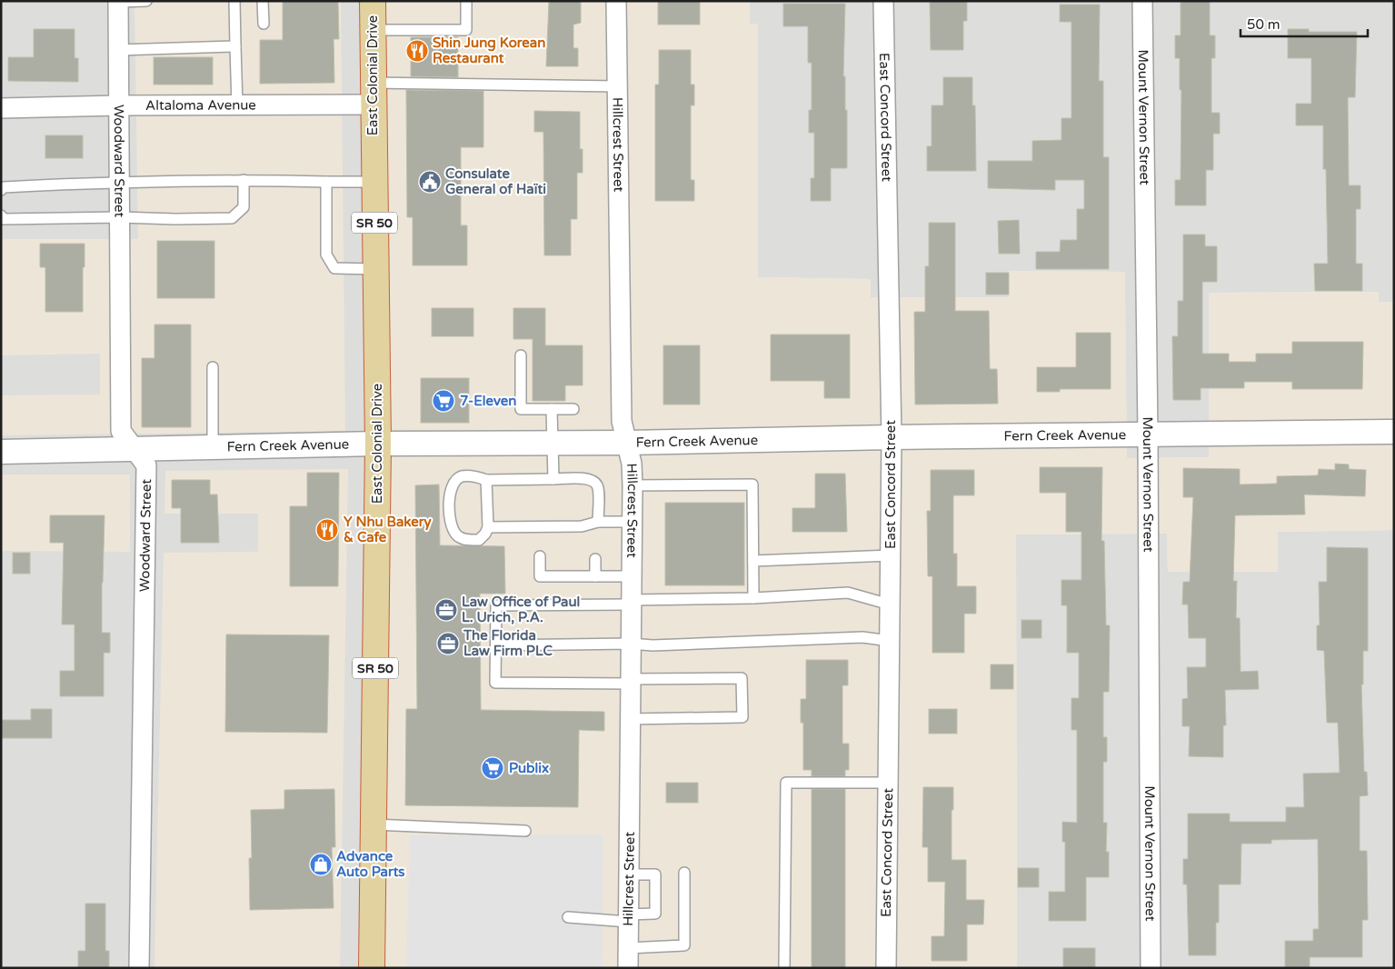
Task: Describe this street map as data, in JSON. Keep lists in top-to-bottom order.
{
  "streets": {
    "highway": ["East Colonial Drive", "SR 50"],
    "street": [
      "Altaloma Avenue",
      "East Concord Street",
      "Mount Vernon Street",
      "Hillcrest Street",
      "Woodward Street",
      "Fern Creek Avenue"
    ]
  },
  "crossings": [
    ["East Colonial Drive", "Altaloma Avenue"],
    ["East Colonial Drive", "Fern Creek Avenue"],
    ["Altaloma Avenue", "Woodward Street"],
    ["East Concord Street", "Fern Creek Avenue"],
    ["Mount Vernon Street", "Fern Creek Avenue"],
    ["Hillcrest Street", "Fern Creek Avenue"],
    ["Woodward Street", "Fern Creek Avenue"]
  ],
  "places": {
    "restaurant": ["Shin Jung Korean Restaurant", "Y Nhu Bakery & Cafe"],
    "public building": ["Consulate General of Haïti"],
    "supermarket": ["7-Eleven", "Publix"],
    "office": ["Law Office of Paul L. Urich, P.A.", "The Florida Law Firm PLC"],
    "shop": ["Advance Auto Parts"]
  },
  "scale_bar": "50 m"
}
